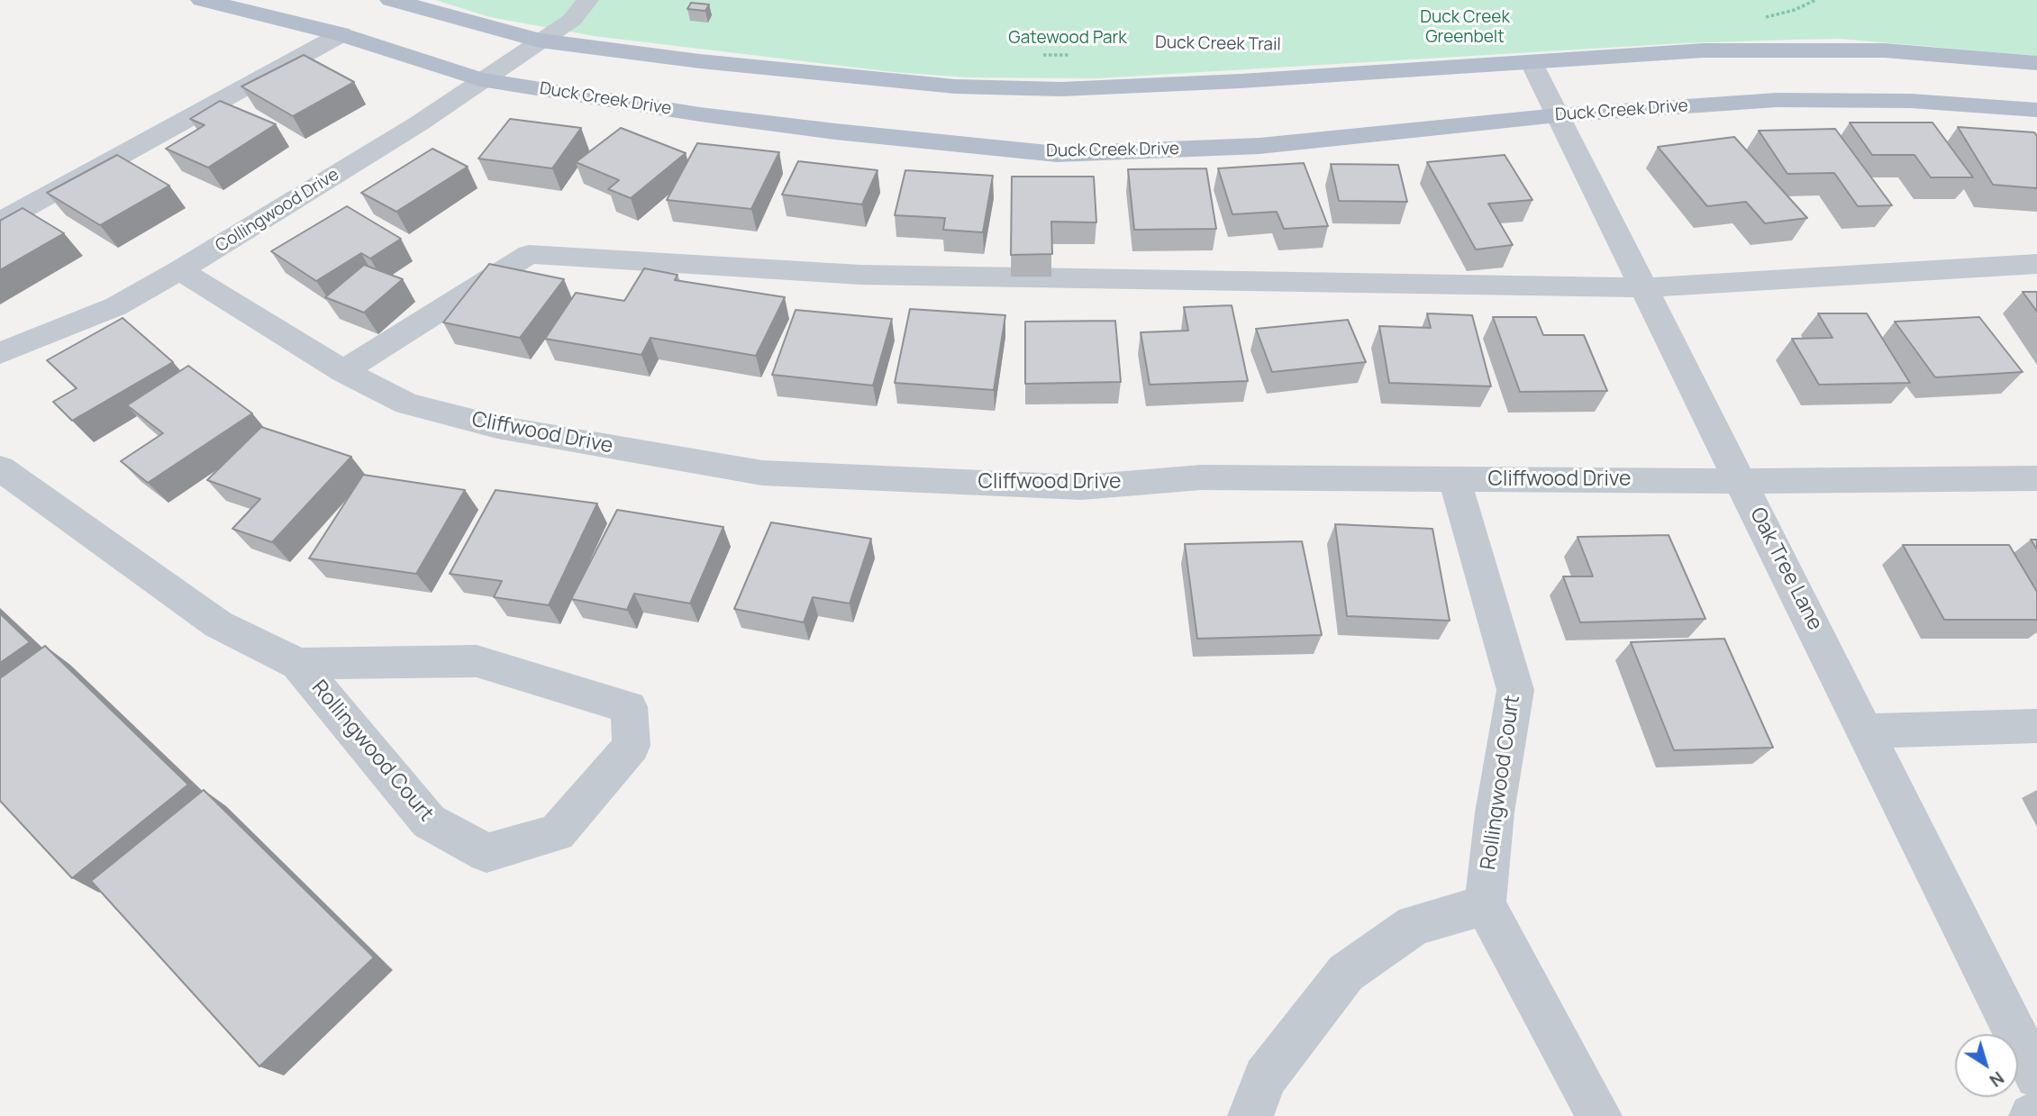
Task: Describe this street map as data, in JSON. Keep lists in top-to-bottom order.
{
  "streets": {
    "main road": ["Duck Creek Drive"],
    "street": [
      "Collingwood Drive",
      "Cliffwood Drive",
      "Oak Tree Lane",
      "Rollingwood Court"
    ]
  },
  "crossings": [
    ["Duck Creek Drive", "Collingwood Drive"],
    ["Duck Creek Drive", "Oak Tree Lane"],
    ["Collingwood Drive", "Cliffwood Drive"],
    ["Cliffwood Drive", "Oak Tree Lane"],
    ["Cliffwood Drive", "Rollingwood Court"]
  ],
  "parks": ["Duck Creek Greenbelt", "Gatewood Park"],
  "north": "bottom right"
}
